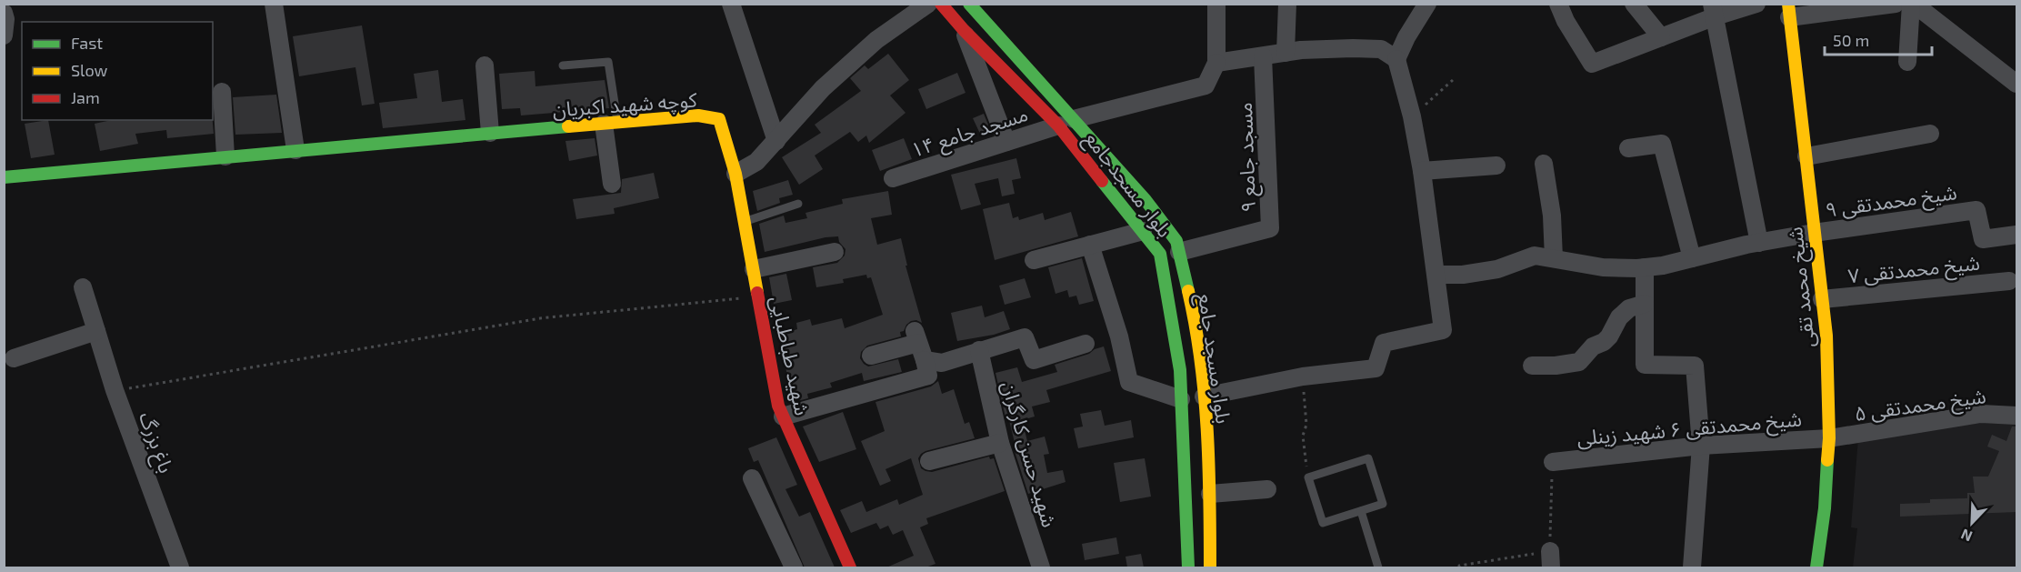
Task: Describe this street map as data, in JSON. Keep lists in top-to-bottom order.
{
  "streets": {
    "main road": [
      "کوچه شهید اکبریان",
      "بلوار مسجدجامع",
      "شیخ محمد تقی",
      "شهید طباطبایی",
      "بلوار مسجد جامع"
    ],
    "street": [
      "مسجد جامع ۱۴",
      "مسجد جامع ۹",
      "شیخ محمدتقی ۹",
      "شیخ محمدتقی ۷",
      "شیخ محمدتقی ۵",
      "شیخ محمدتقی ۶ شهید زینلی",
      "باغ بزرگ",
      "شهید حسن کارگران"
    ]
  },
  "crossings": [
    ["کوچه شهید اکبریان", "شهید طباطبایی"],
    ["مسجد جامع ۱۴", "بلوار مسجدجامع"],
    ["مسجد جامع ۱۴", "بلوار مسجد جامع"],
    ["مسجد جامع ۹", "بلوار مسجد جامع"],
    ["بلوار مسجدجامع", "بلوار مسجد جامع"],
    ["شیخ محمدتقی ۹", "شیخ محمد تقی"],
    ["شیخ محمدتقی ۷", "شیخ محمد تقی"],
    ["شیخ محمد تقی", "شیخ محمدتقی ۵"],
    ["شیخ محمد تقی", "شیخ محمدتقی ۶ شهید زینلی"],
    ["شیخ محمدتقی ۵", "شیخ محمدتقی ۶ شهید زینلی"]
  ],
  "legend": ["Fast", "Slow", "Jam"],
  "scale_bar": "50 m",
  "north": "bottom left"
}
